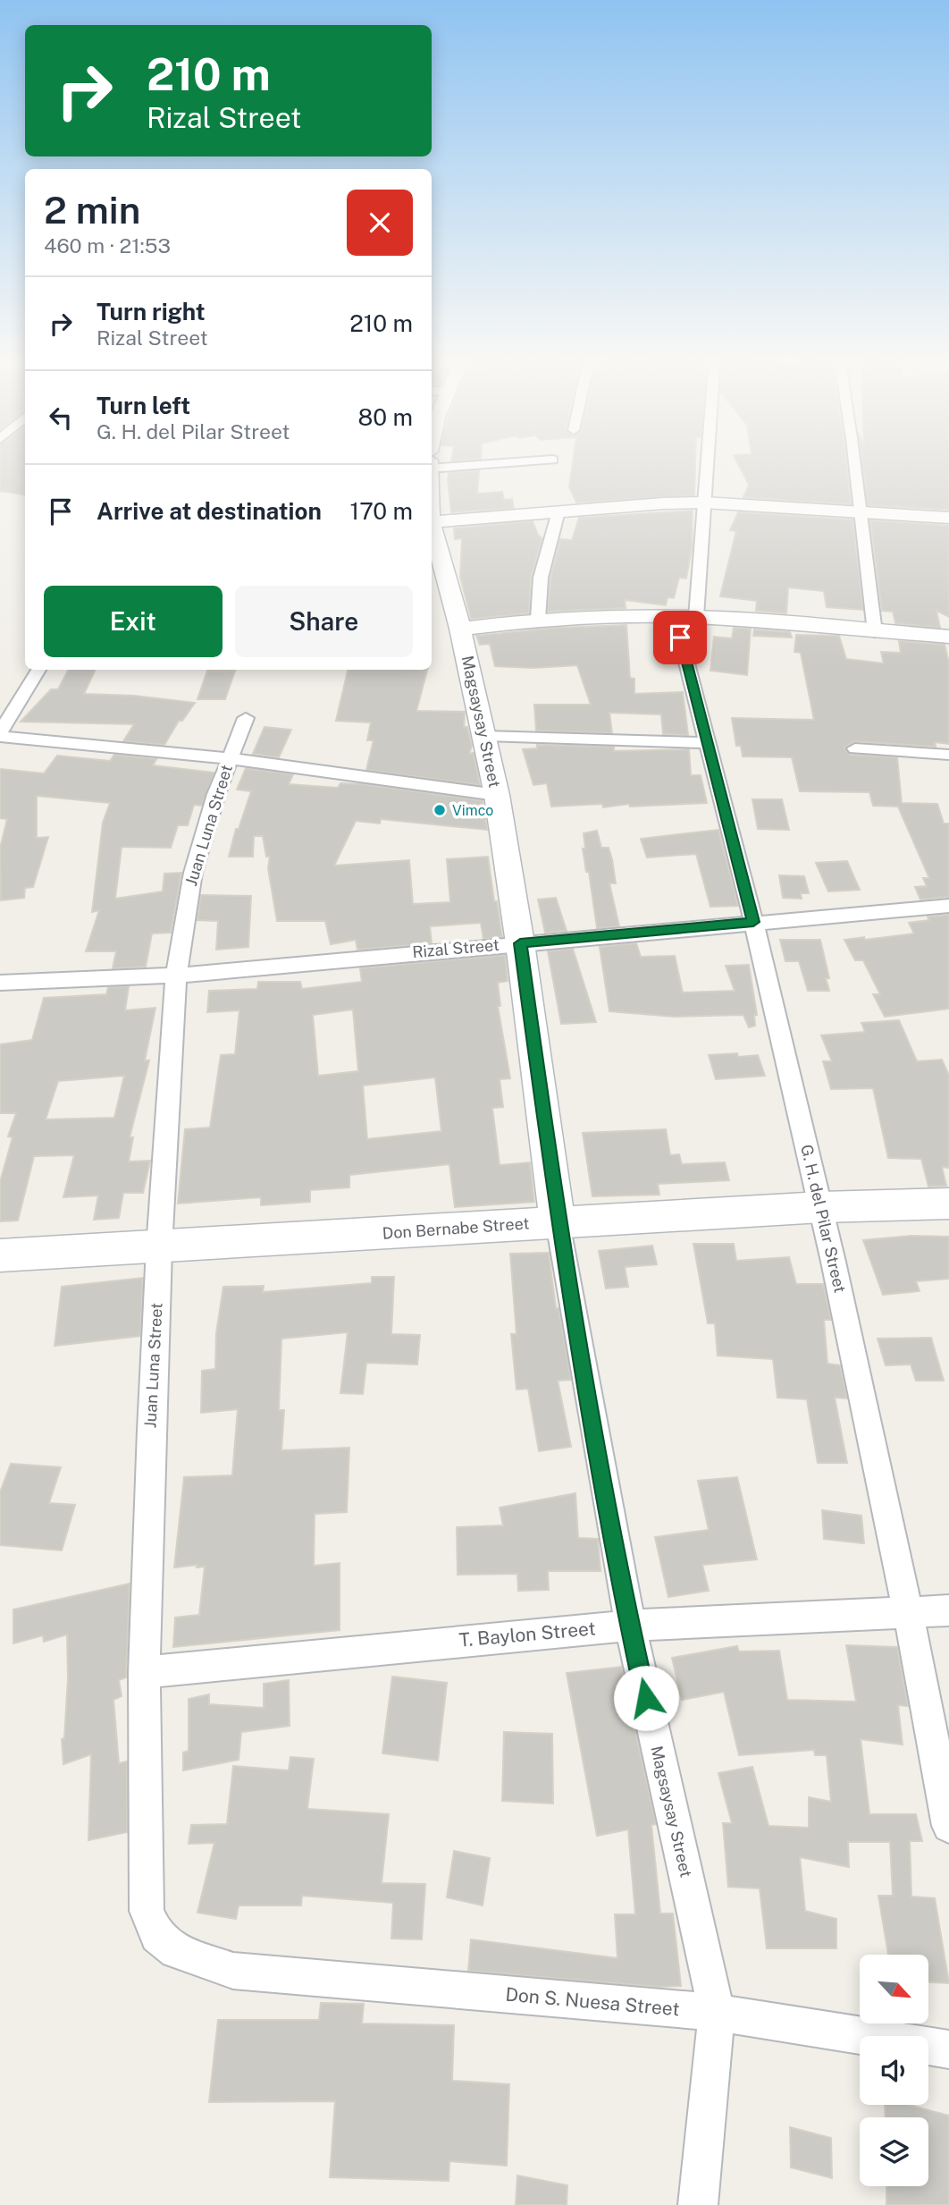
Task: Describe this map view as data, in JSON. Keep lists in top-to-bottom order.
{
  "streets": {
    "street": [
      "Magsaysay Street",
      "Juan Luna Street",
      "Rizal Street",
      "G. H. del Pilar Street",
      "Don Bernabe Street",
      "T. Baylon Street",
      "Don S. Nuesa Street"
    ]
  },
  "crossings": [
    ["Magsaysay Street", "Rizal Street"],
    ["Magsaysay Street", "Don Bernabe Street"],
    ["Magsaysay Street", "T. Baylon Street"],
    ["Magsaysay Street", "Don S. Nuesa Street"],
    ["Juan Luna Street", "Rizal Street"],
    ["Juan Luna Street", "Don Bernabe Street"],
    ["Juan Luna Street", "T. Baylon Street"],
    ["Juan Luna Street", "Don S. Nuesa Street"],
    ["Rizal Street", "G. H. del Pilar Street"],
    ["G. H. del Pilar Street", "Don Bernabe Street"],
    ["G. H. del Pilar Street", "T. Baylon Street"]
  ],
  "places": ["Vimco"],
  "north": "bottom right",
  "page": {
    "turn": ["210 m", "Rizal Street"],
    "heading": ["2 min", "460 m · 21:53"],
    "list": [
      {
        "name": "Turn right",
        "note": "Rizal Street",
        "value": "210 m"
      },
      {
        "name": "Turn left",
        "note": "G. H. del Pilar Street",
        "value": "80 m"
      },
      {
        "name": "Arrive at destination",
        "value": "170 m"
      }
    ],
    "buttons": ["Exit", "Share"]
  }
}
